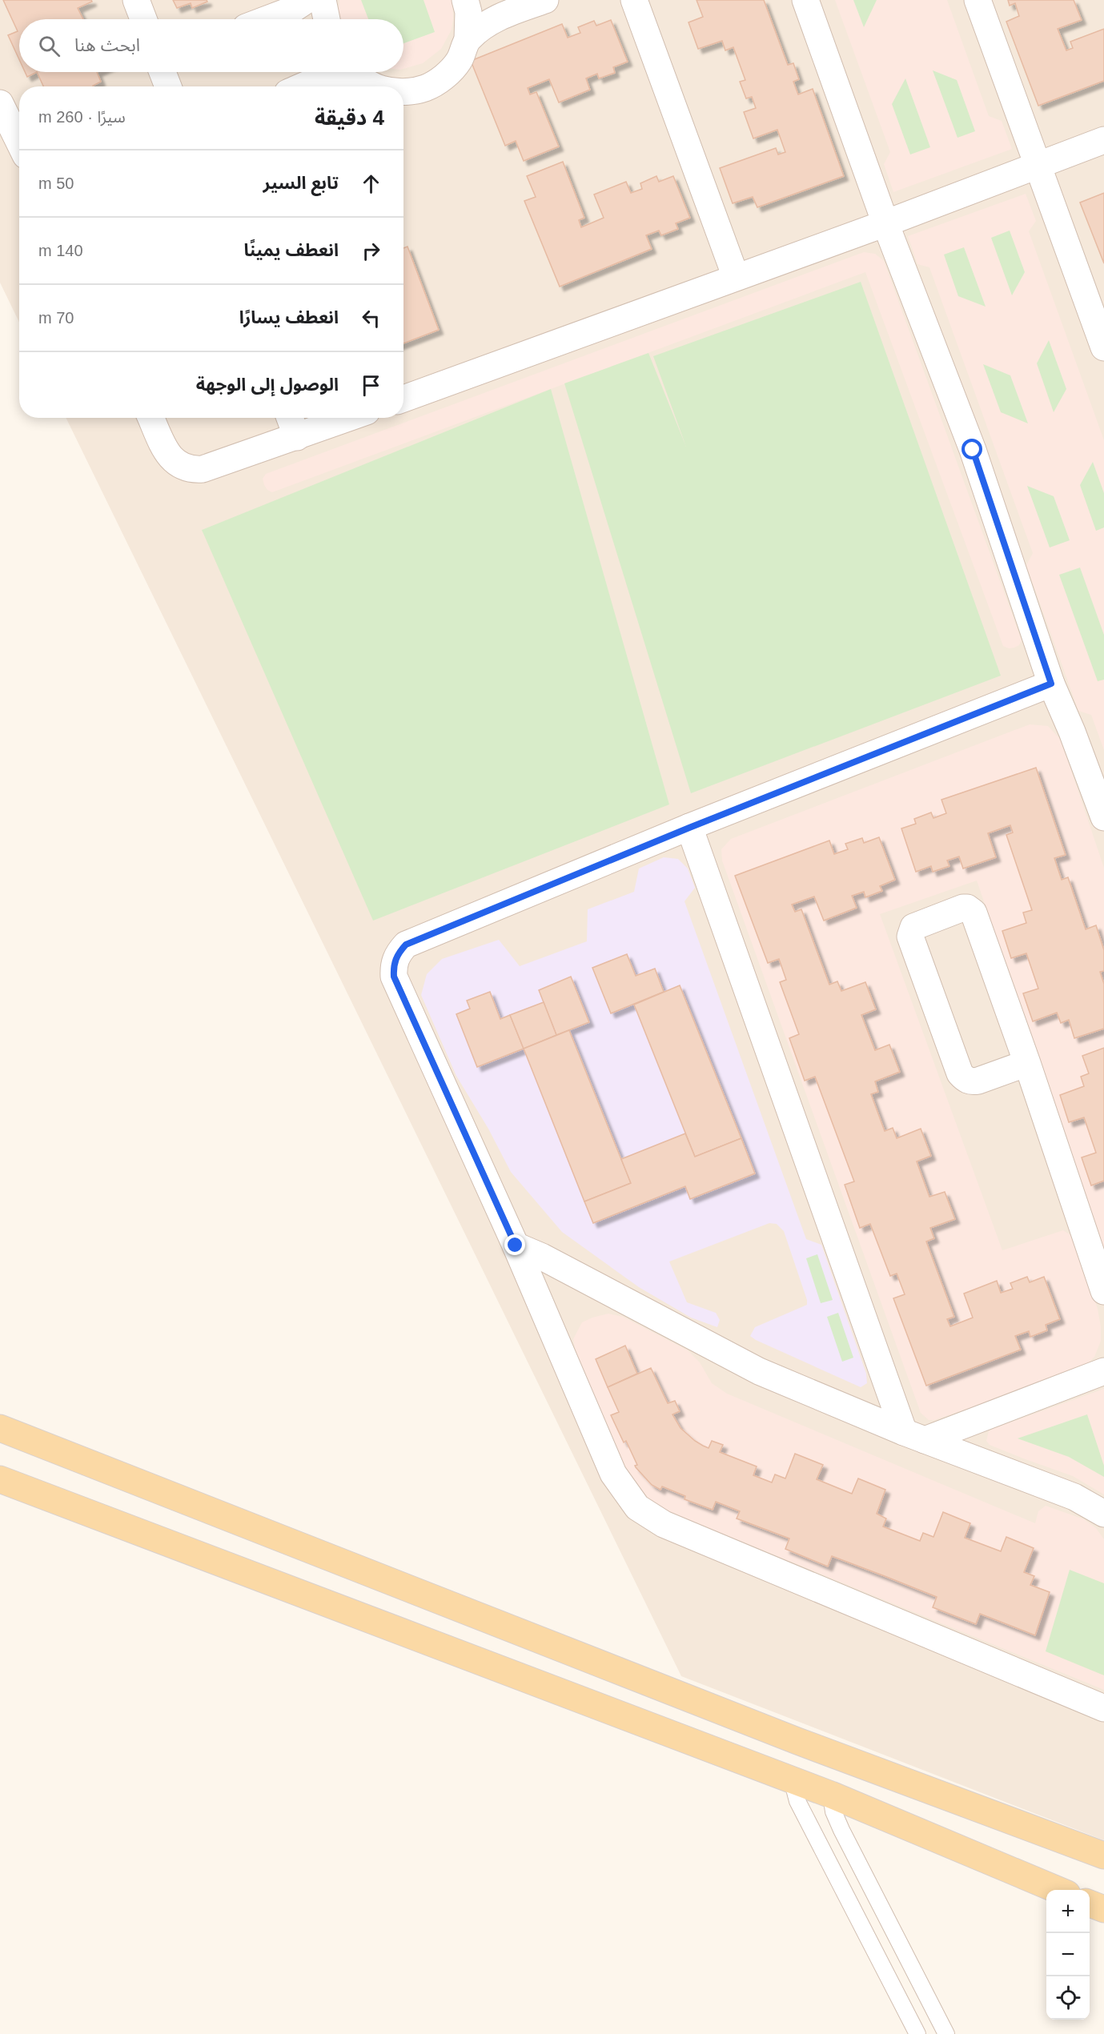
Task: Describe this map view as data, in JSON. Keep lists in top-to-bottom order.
{
  "page": {
    "search": "ابحث هنا",
    "heading": ["4 دقيقة", "سيرًا · 260 m"],
    "list": [
      ["تابع السير", "50 m"],
      ["انعطف يمينًا", "140 m"],
      ["انعطف يسارًا", "70 m"],
      "الوصول إلى الوجهة"
    ],
    "map_buttons": ["+", "−"]
  }
}
